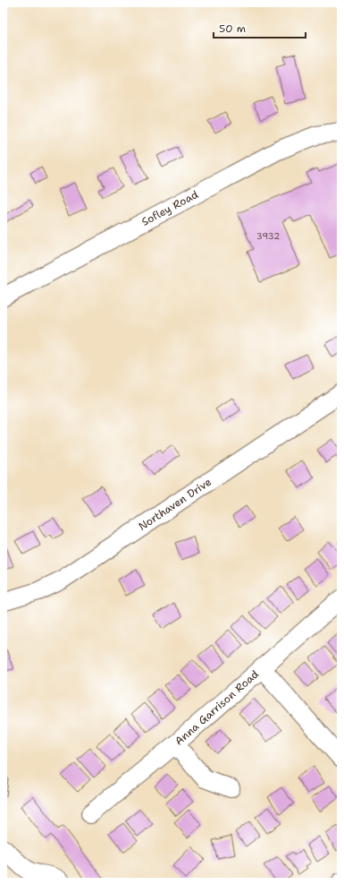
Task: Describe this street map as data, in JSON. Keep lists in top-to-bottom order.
{
  "streets": {
    "street": ["Sofley Road", "Northaven Drive", "Anna Garrison Road"]
  },
  "house_numbers": ["3932"],
  "scale_bar": "50 m"
}
